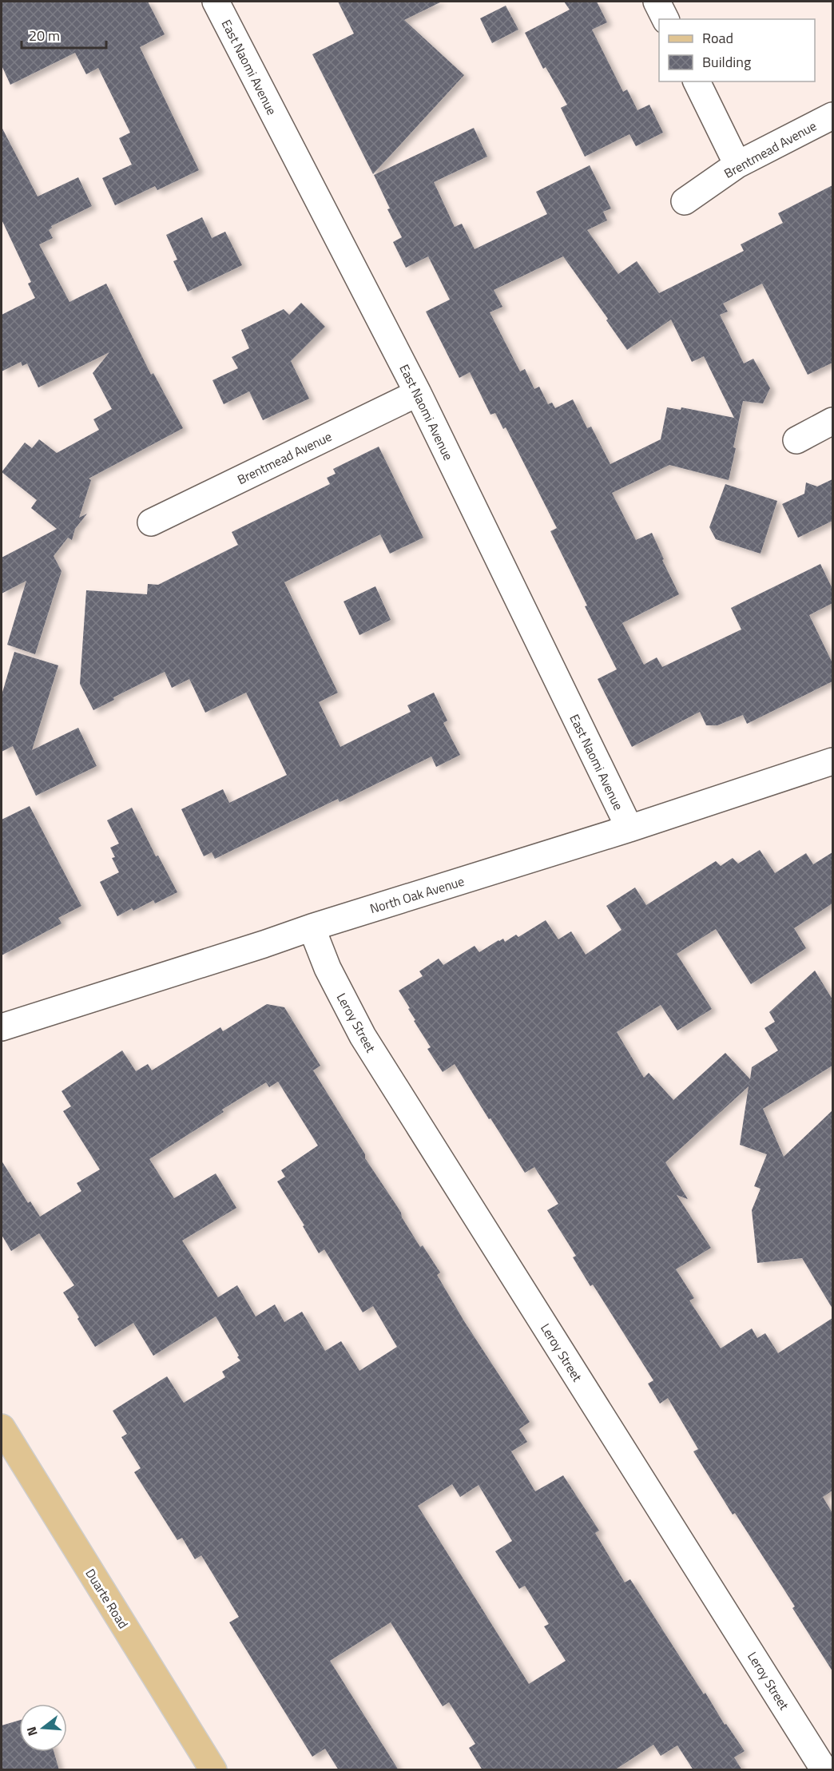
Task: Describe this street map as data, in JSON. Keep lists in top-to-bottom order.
{
  "streets": {
    "main road": ["Duarte Road"],
    "street": [
      "East Naomi Avenue",
      "Brentmead Avenue",
      "North Oak Avenue",
      "Leroy Street"
    ]
  },
  "crossings": [
    ["East Naomi Avenue", "Brentmead Avenue"],
    ["East Naomi Avenue", "North Oak Avenue"],
    ["North Oak Avenue", "Leroy Street"]
  ],
  "legend": ["Road", "Building"],
  "scale_bar": "20 m",
  "north": "left"
}
